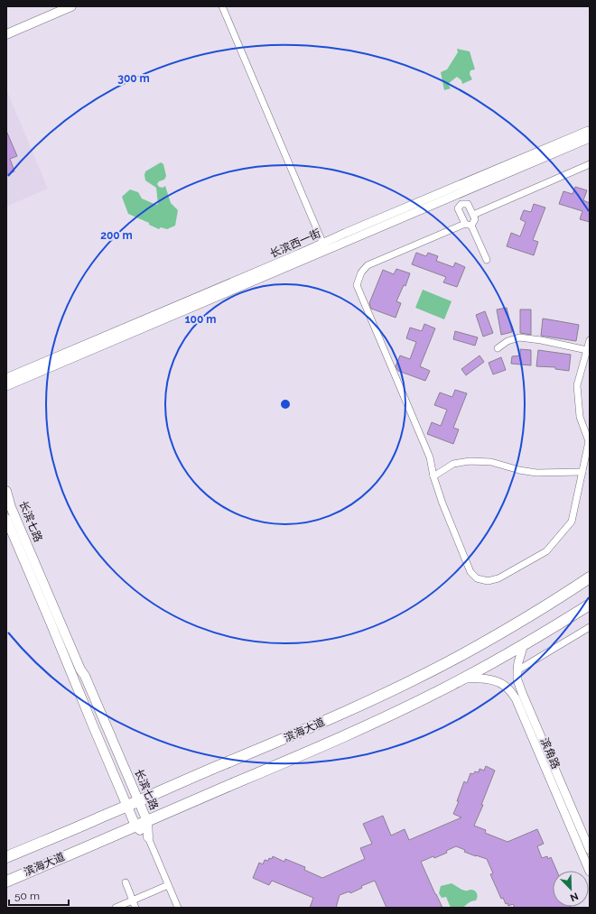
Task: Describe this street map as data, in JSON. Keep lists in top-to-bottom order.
{
  "streets": {
    "highway": ["滨海大道"],
    "main road": ["长滨七路"],
    "street": ["长滨西一街", "滨角路"]
  },
  "crossings": [
    ["长滨七路", "滨海大道"],
    ["滨海大道", "滨角路"]
  ],
  "scale_bar": "50 m",
  "north": "bottom right",
  "rings": ["300 m", "200 m", "100 m"]
}
